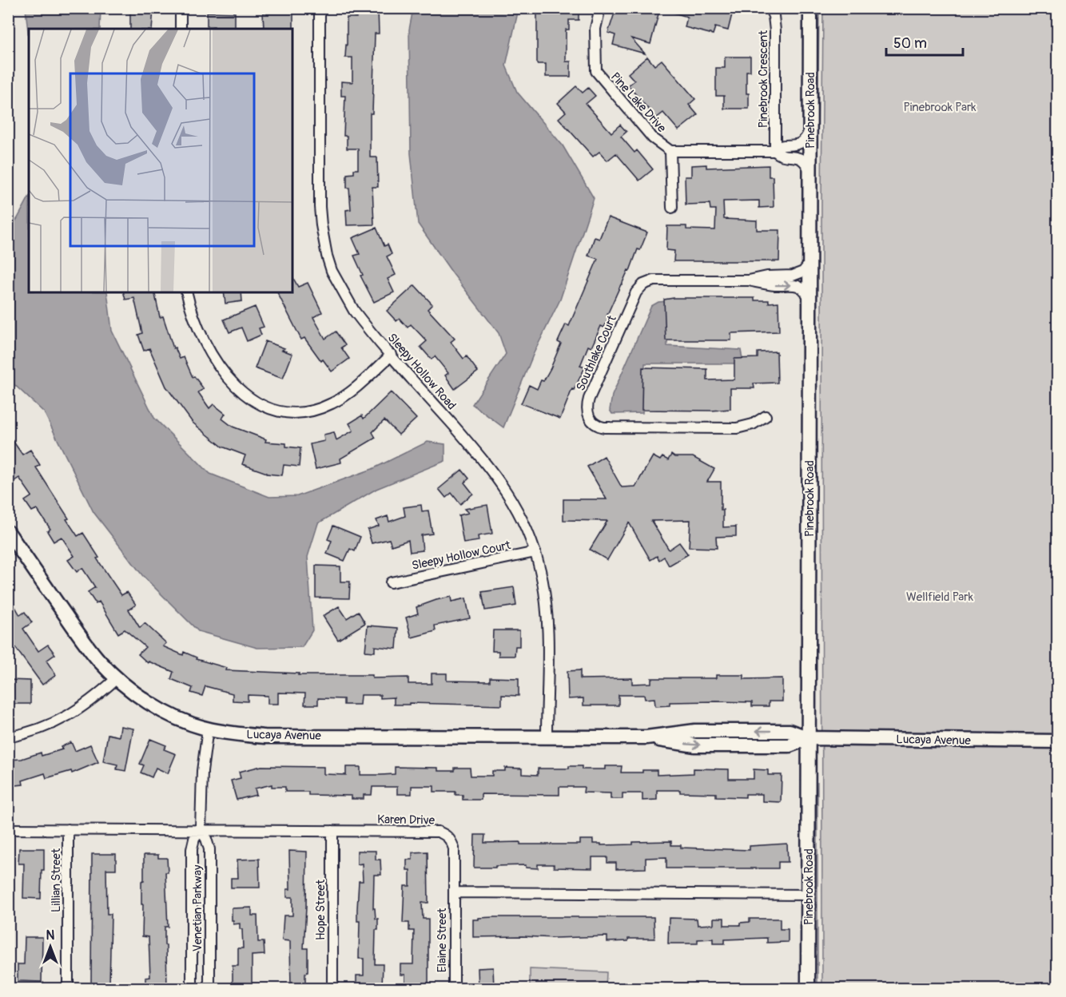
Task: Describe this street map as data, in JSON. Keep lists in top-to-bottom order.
{
  "streets": {
    "street": [
      "Pinebrook Crescent",
      "Pine Lake Drive",
      "Pinebrook Road",
      "Southlake Court",
      "Sleepy Hollow Road",
      "Sleepy Hollow Court",
      "Lucaya Avenue",
      "Karen Drive",
      "Lillian Street",
      "Venetian Parkway",
      "Hope Street",
      "Elaine Street"
    ]
  },
  "crossings": [
    ["Pinebrook Road", "Southlake Court"],
    ["Pinebrook Road", "Lucaya Avenue"],
    ["Sleepy Hollow Road", "Sleepy Hollow Court"],
    ["Sleepy Hollow Road", "Lucaya Avenue"],
    ["Lucaya Avenue", "Venetian Parkway"],
    ["Karen Drive", "Lillian Street"],
    ["Karen Drive", "Venetian Parkway"],
    ["Karen Drive", "Hope Street"],
    ["Karen Drive", "Elaine Street"]
  ],
  "parks": ["Pinebrook Park", "Wellfield Park"],
  "scale_bar": "50 m",
  "north": "top"
}
